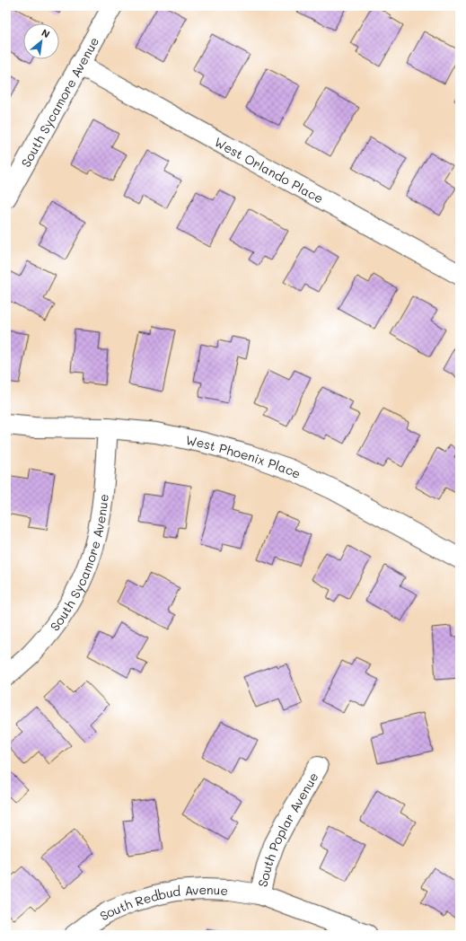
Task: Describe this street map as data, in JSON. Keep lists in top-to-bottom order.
{
  "streets": {
    "street": [
      "South Sycamore Avenue",
      "West Orlando Place",
      "West Phoenix Place",
      "South Poplar Avenue",
      "South Redbud Avenue"
    ]
  },
  "crossings": [
    ["South Sycamore Avenue", "West Orlando Place"],
    ["South Sycamore Avenue", "West Phoenix Place"],
    ["South Poplar Avenue", "South Redbud Avenue"]
  ],
  "north": "top right"
}
